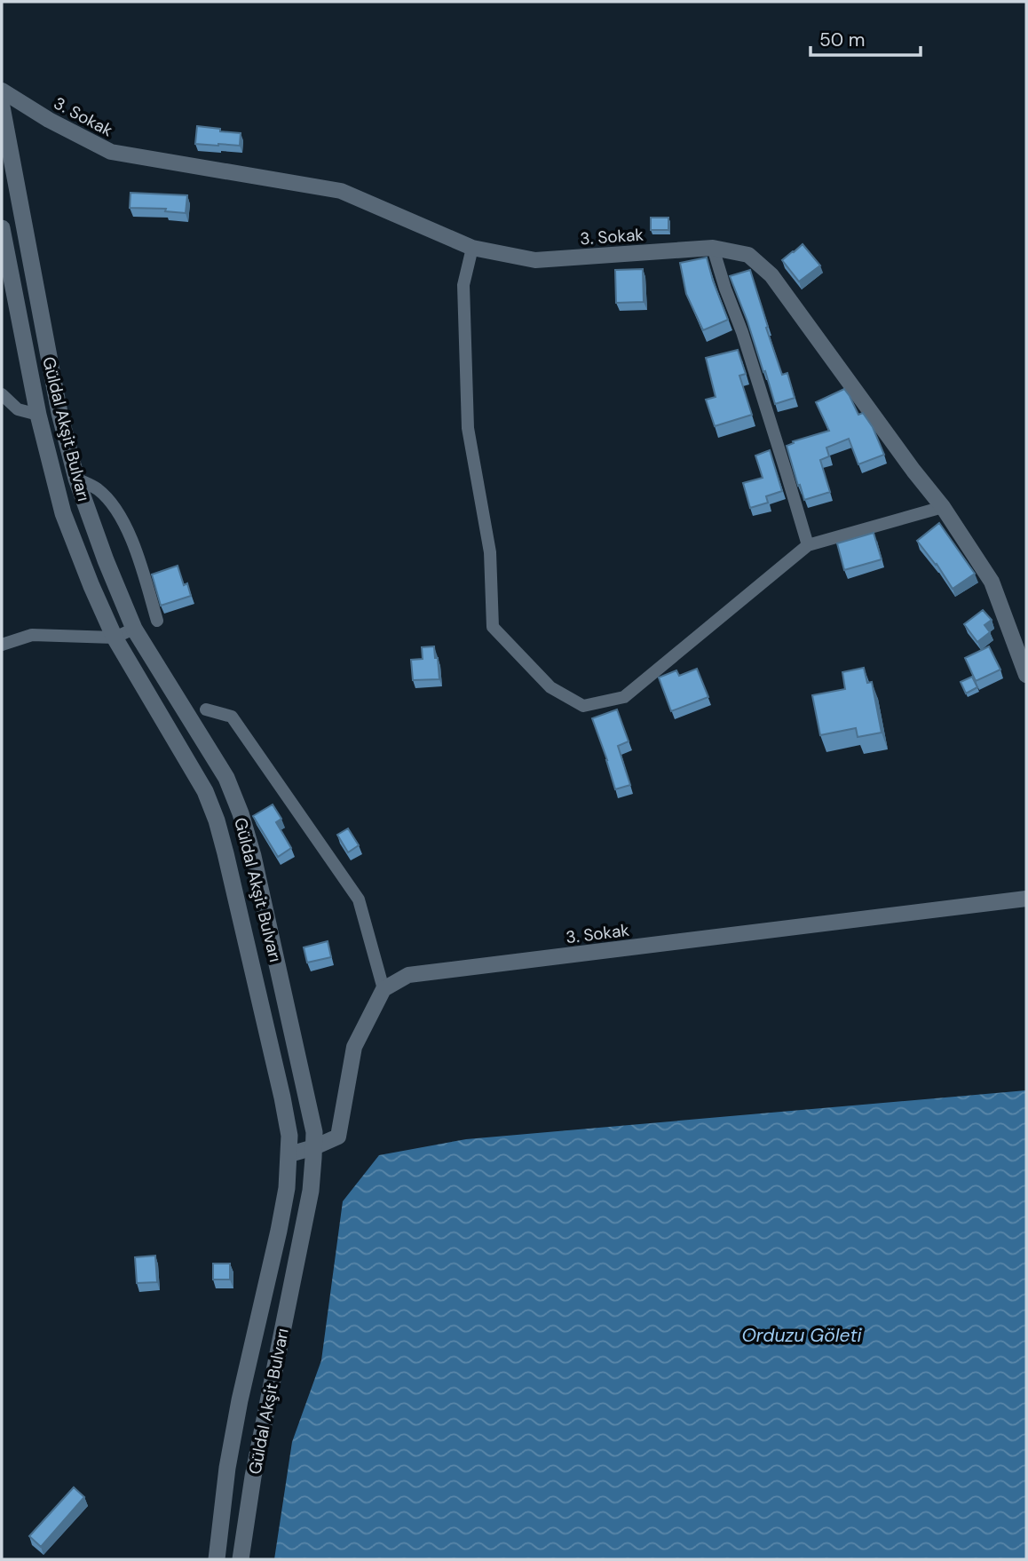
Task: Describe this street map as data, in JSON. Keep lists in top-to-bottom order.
{
  "streets": {
    "main road": ["Güldal Akşit Bulvarı"],
    "street": ["3. Sokak"]
  },
  "water": ["Orduzu Göleti"],
  "scale_bar": "50 m"
}
